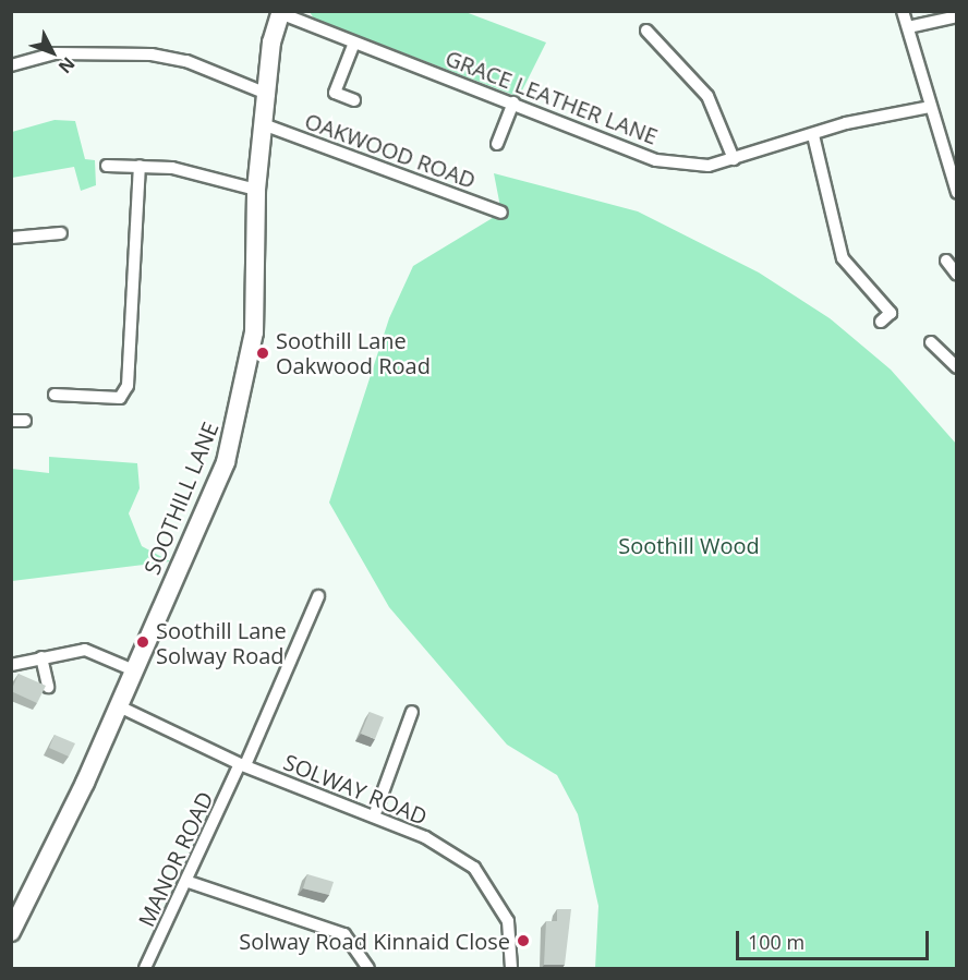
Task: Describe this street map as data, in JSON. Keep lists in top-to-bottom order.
{
  "streets": {
    "main road": ["SOOTHILL LANE"],
    "street": [
      "GRACE LEATHER LANE",
      "OAKWOOD ROAD",
      "SOLWAY ROAD",
      "MANOR ROAD"
    ]
  },
  "crossings": [
    ["GRACE LEATHER LANE", "SOOTHILL LANE"],
    ["OAKWOOD ROAD", "SOOTHILL LANE"],
    ["SOOTHILL LANE", "SOLWAY ROAD"],
    ["SOLWAY ROAD", "MANOR ROAD"]
  ],
  "parks": ["Soothill Wood"],
  "places": ["Soothill Lane Oakwood Road", "Soothill Lane Solway Road", "Solway Road Kinnaid Close"],
  "scale_bar": "100 m",
  "north": "bottom right"
}
